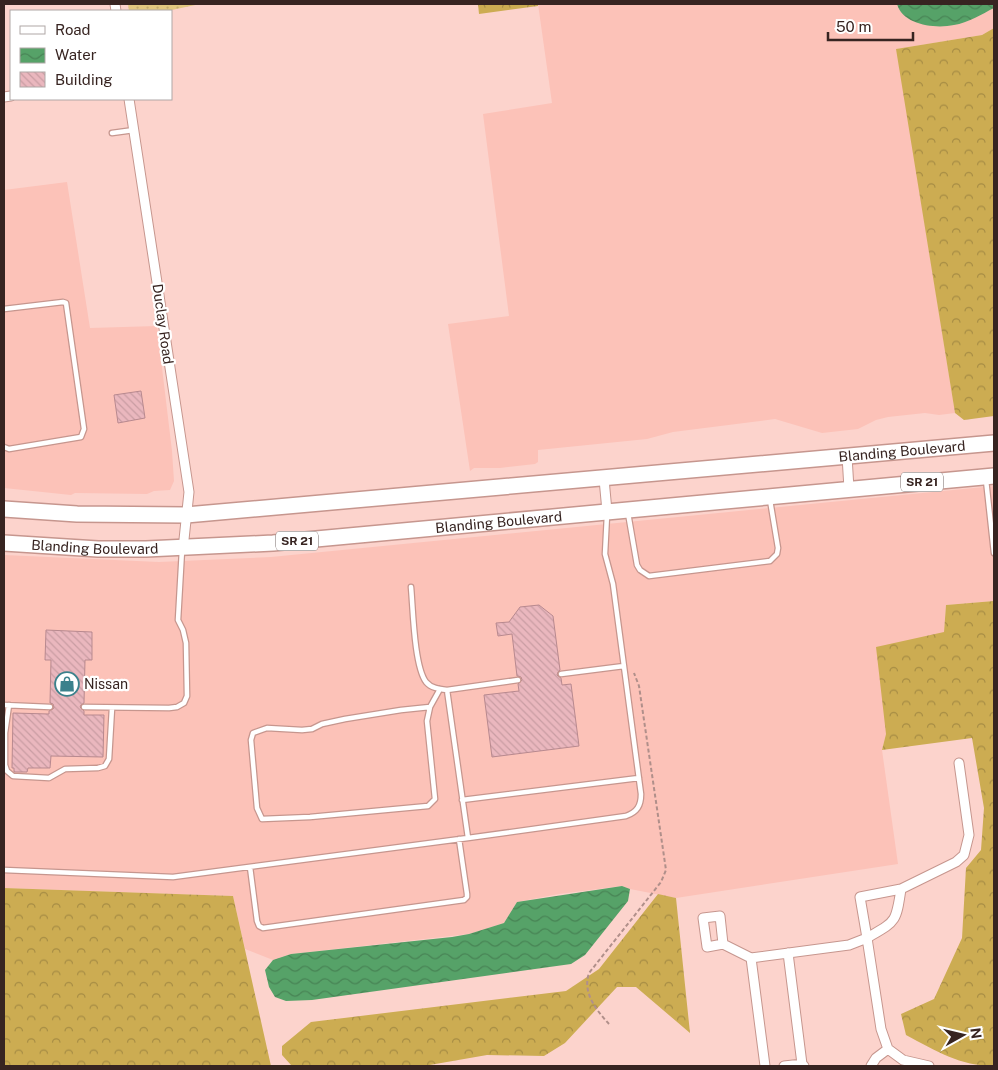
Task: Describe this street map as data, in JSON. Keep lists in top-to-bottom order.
{
  "streets": {
    "main road": ["Blanding Boulevard", "SR 21"],
    "street": ["Duclay Road"]
  },
  "crossings": [
    ["Duclay Road", "Blanding Boulevard"]
  ],
  "places": {
    "shop": ["Nissan"]
  },
  "legend": ["Road", "Water", "Building"],
  "scale_bar": "50 m",
  "north": "right"
}
